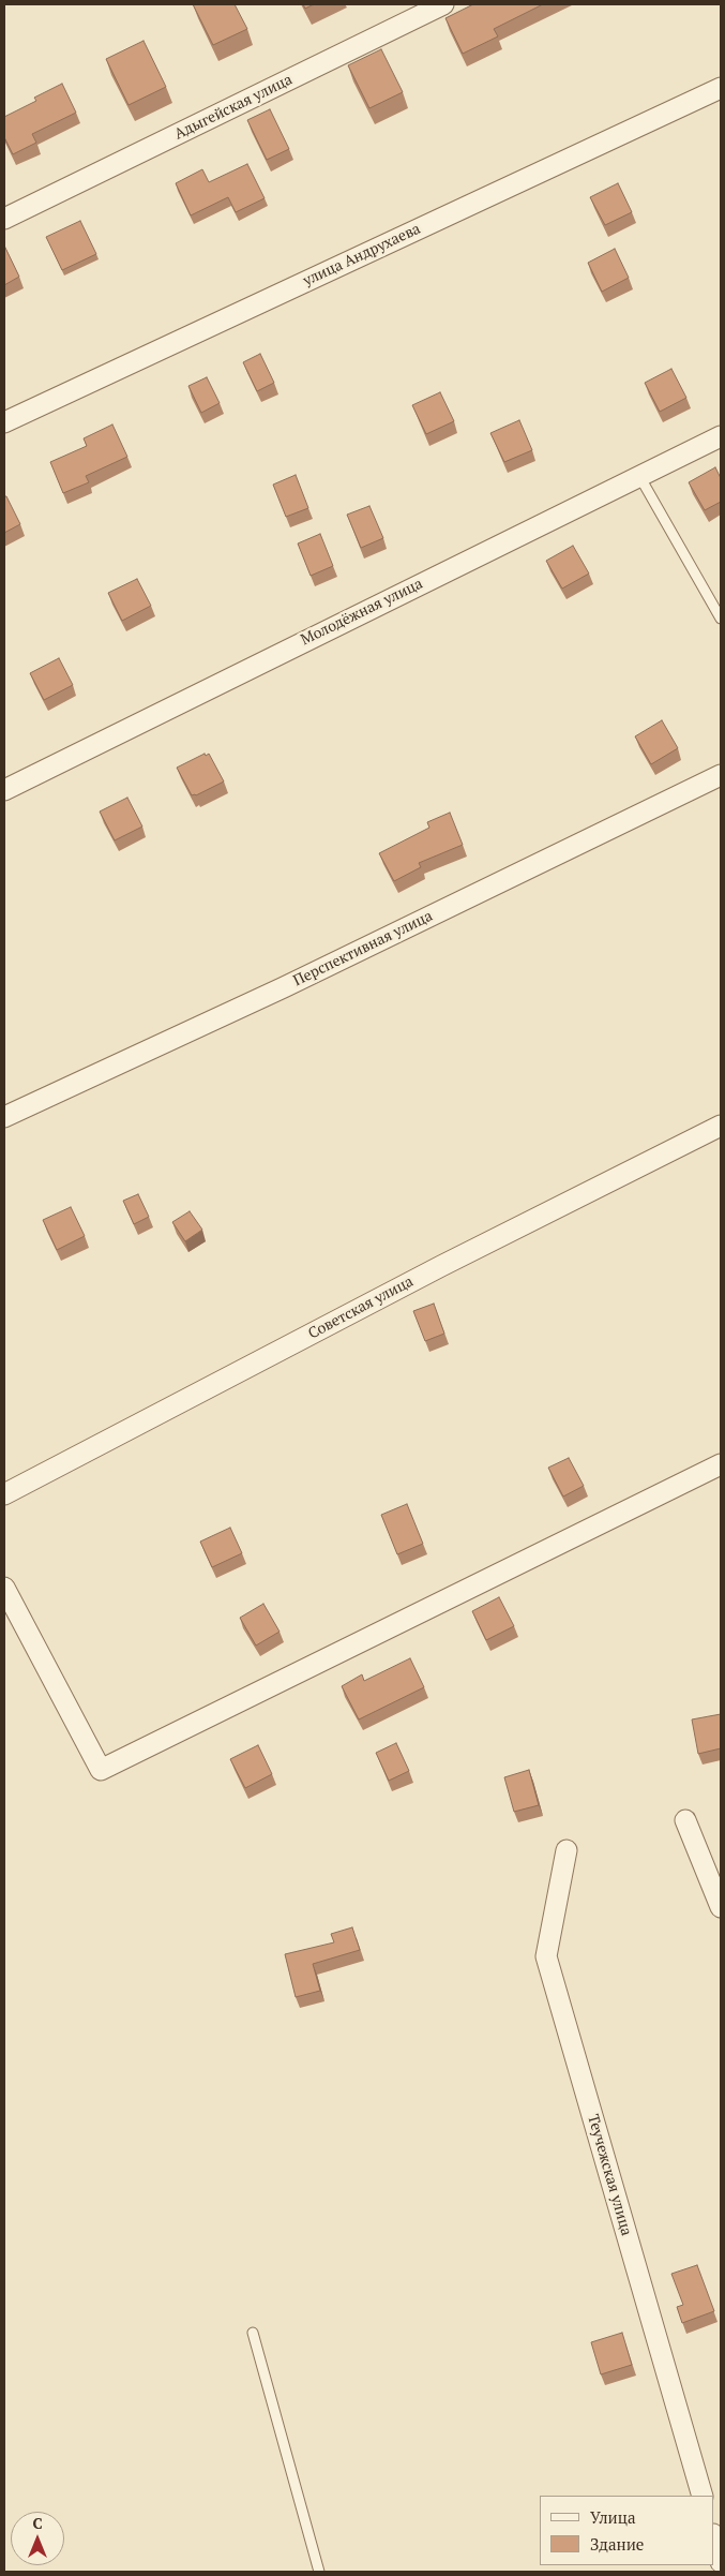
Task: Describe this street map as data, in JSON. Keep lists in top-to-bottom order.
{
  "streets": {
    "street": [
      "Адыгейская улица",
      "улица Андрухаева",
      "Молодёжная улица",
      "Перспективная улица",
      "Советская улица",
      "Теучежская улица"
    ]
  },
  "legend": ["Улица", "Здание"],
  "north": "top"
}
